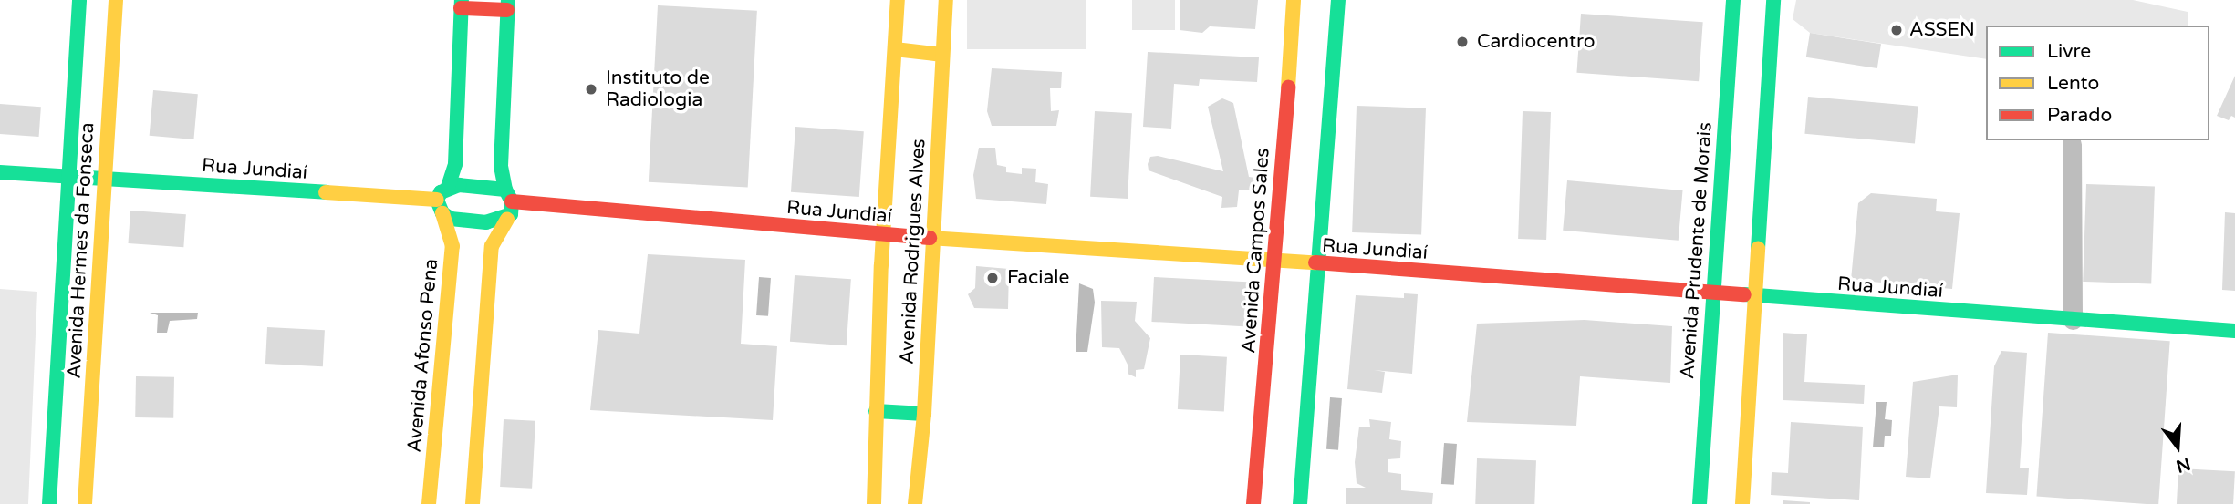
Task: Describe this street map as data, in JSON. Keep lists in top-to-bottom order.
{
  "streets": {
    "main road": [
      "Rua Jundiaí",
      "Avenida Hermes da Fonseca",
      "Avenida Campos Sales",
      "Avenida Prudente de Morais",
      "Avenida Rodrigues Alves",
      "Avenida Afonso Pena"
    ]
  },
  "crossings": [
    ["Rua Jundiaí", "Avenida Hermes da Fonseca"],
    ["Rua Jundiaí", "Avenida Campos Sales"],
    ["Rua Jundiaí", "Avenida Prudente de Morais"],
    ["Rua Jundiaí", "Avenida Rodrigues Alves"],
    ["Rua Jundiaí", "Avenida Afonso Pena"]
  ],
  "places": [
    "ASSEN",
    "Cardiocentro",
    "Instituto de Radiologia",
    "Faciale"
  ],
  "legend": ["Livre", "Lento", "Parado"],
  "north": "bottom"
}
